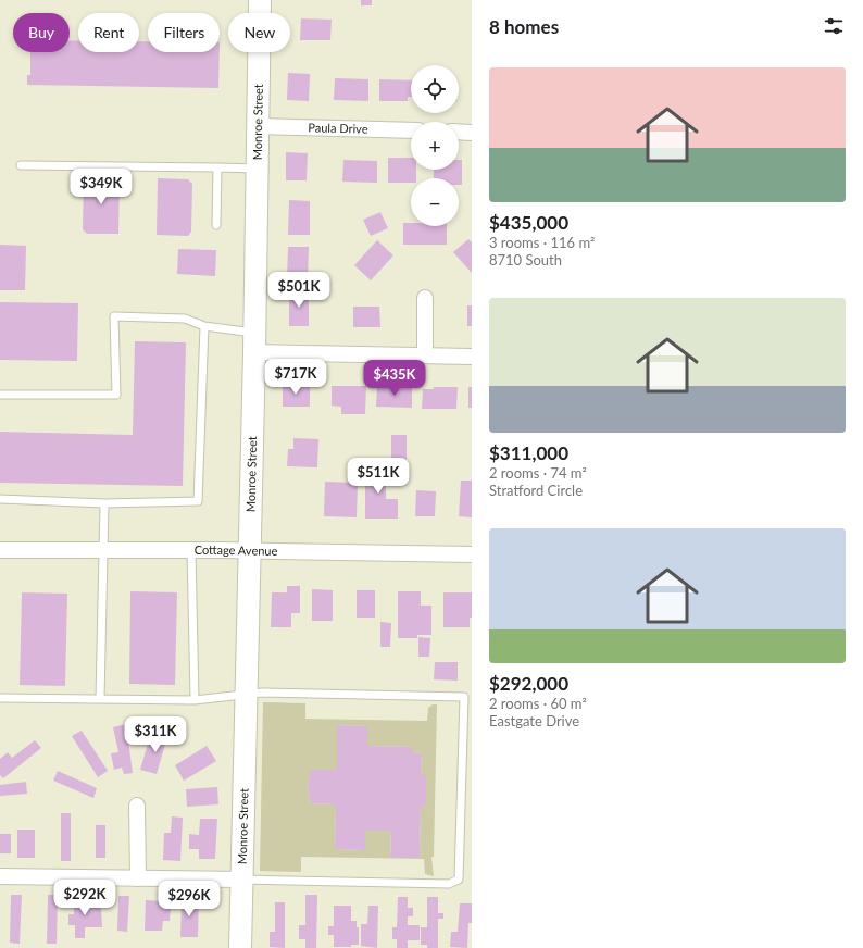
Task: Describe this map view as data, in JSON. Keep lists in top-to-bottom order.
{
  "streets": {
    "street": ["Monroe Street", "Paula Drive", "Cottage Avenue"]
  },
  "crossings": [
    ["Monroe Street", "Paula Drive"],
    ["Monroe Street", "Cottage Avenue"]
  ],
  "page": {
    "heading": "8 homes",
    "chip": [
      "Buy",
      "Rent",
      "Filters",
      "New"
    ],
    "list": [
      {
        "name": "$435,000",
        "note": "3 rooms · 116 m² · 8710 South"
      },
      {
        "name": "$311,000",
        "note": "2 rooms · 74 m² · Stratford Circle"
      },
      {
        "name": "$292,000",
        "note": "2 rooms · 60 m² · Eastgate Drive"
      }
    ],
    "map_buttons": ["+", "−"],
    "price": [
      "$349K",
      "$501K",
      "$717K",
      "$435K",
      "$511K",
      "$311K",
      "$292K",
      "$296K"
    ]
  }
}
